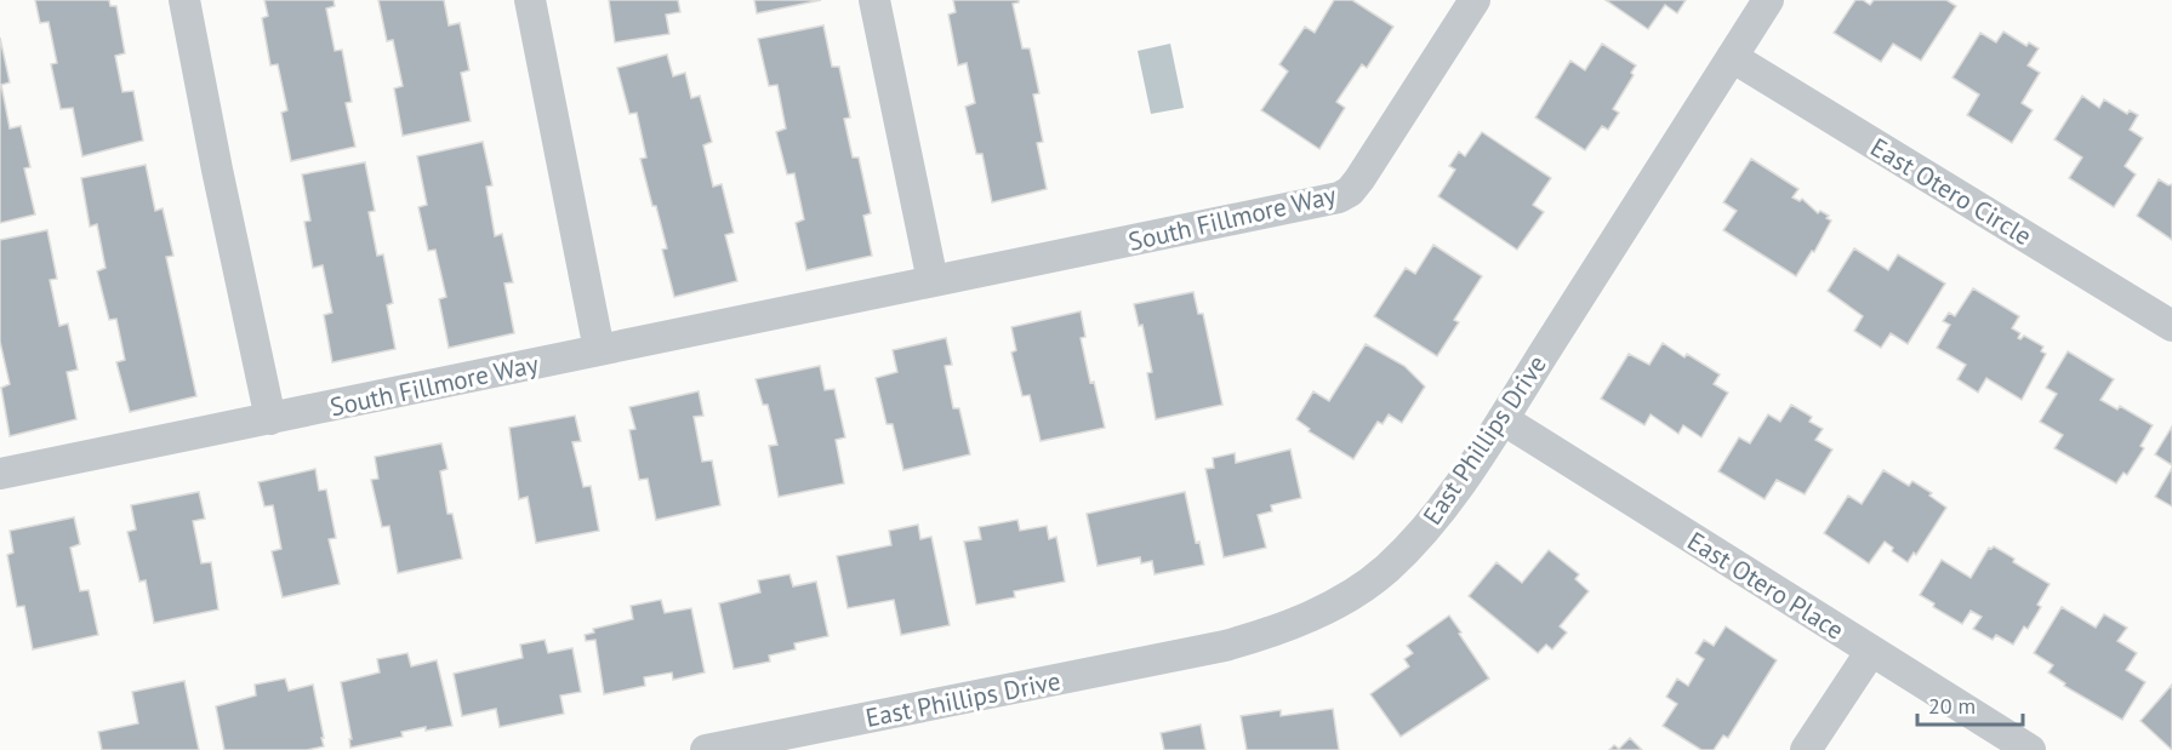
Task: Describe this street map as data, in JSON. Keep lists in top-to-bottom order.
{
  "streets": {
    "street": [
      "East Otero Circle",
      "South Fillmore Way",
      "East Phillips Drive",
      "East Otero Place"
    ]
  },
  "crossings": [
    ["East Otero Circle", "East Phillips Drive"],
    ["East Phillips Drive", "East Otero Place"]
  ],
  "scale_bar": "20 m"
}
